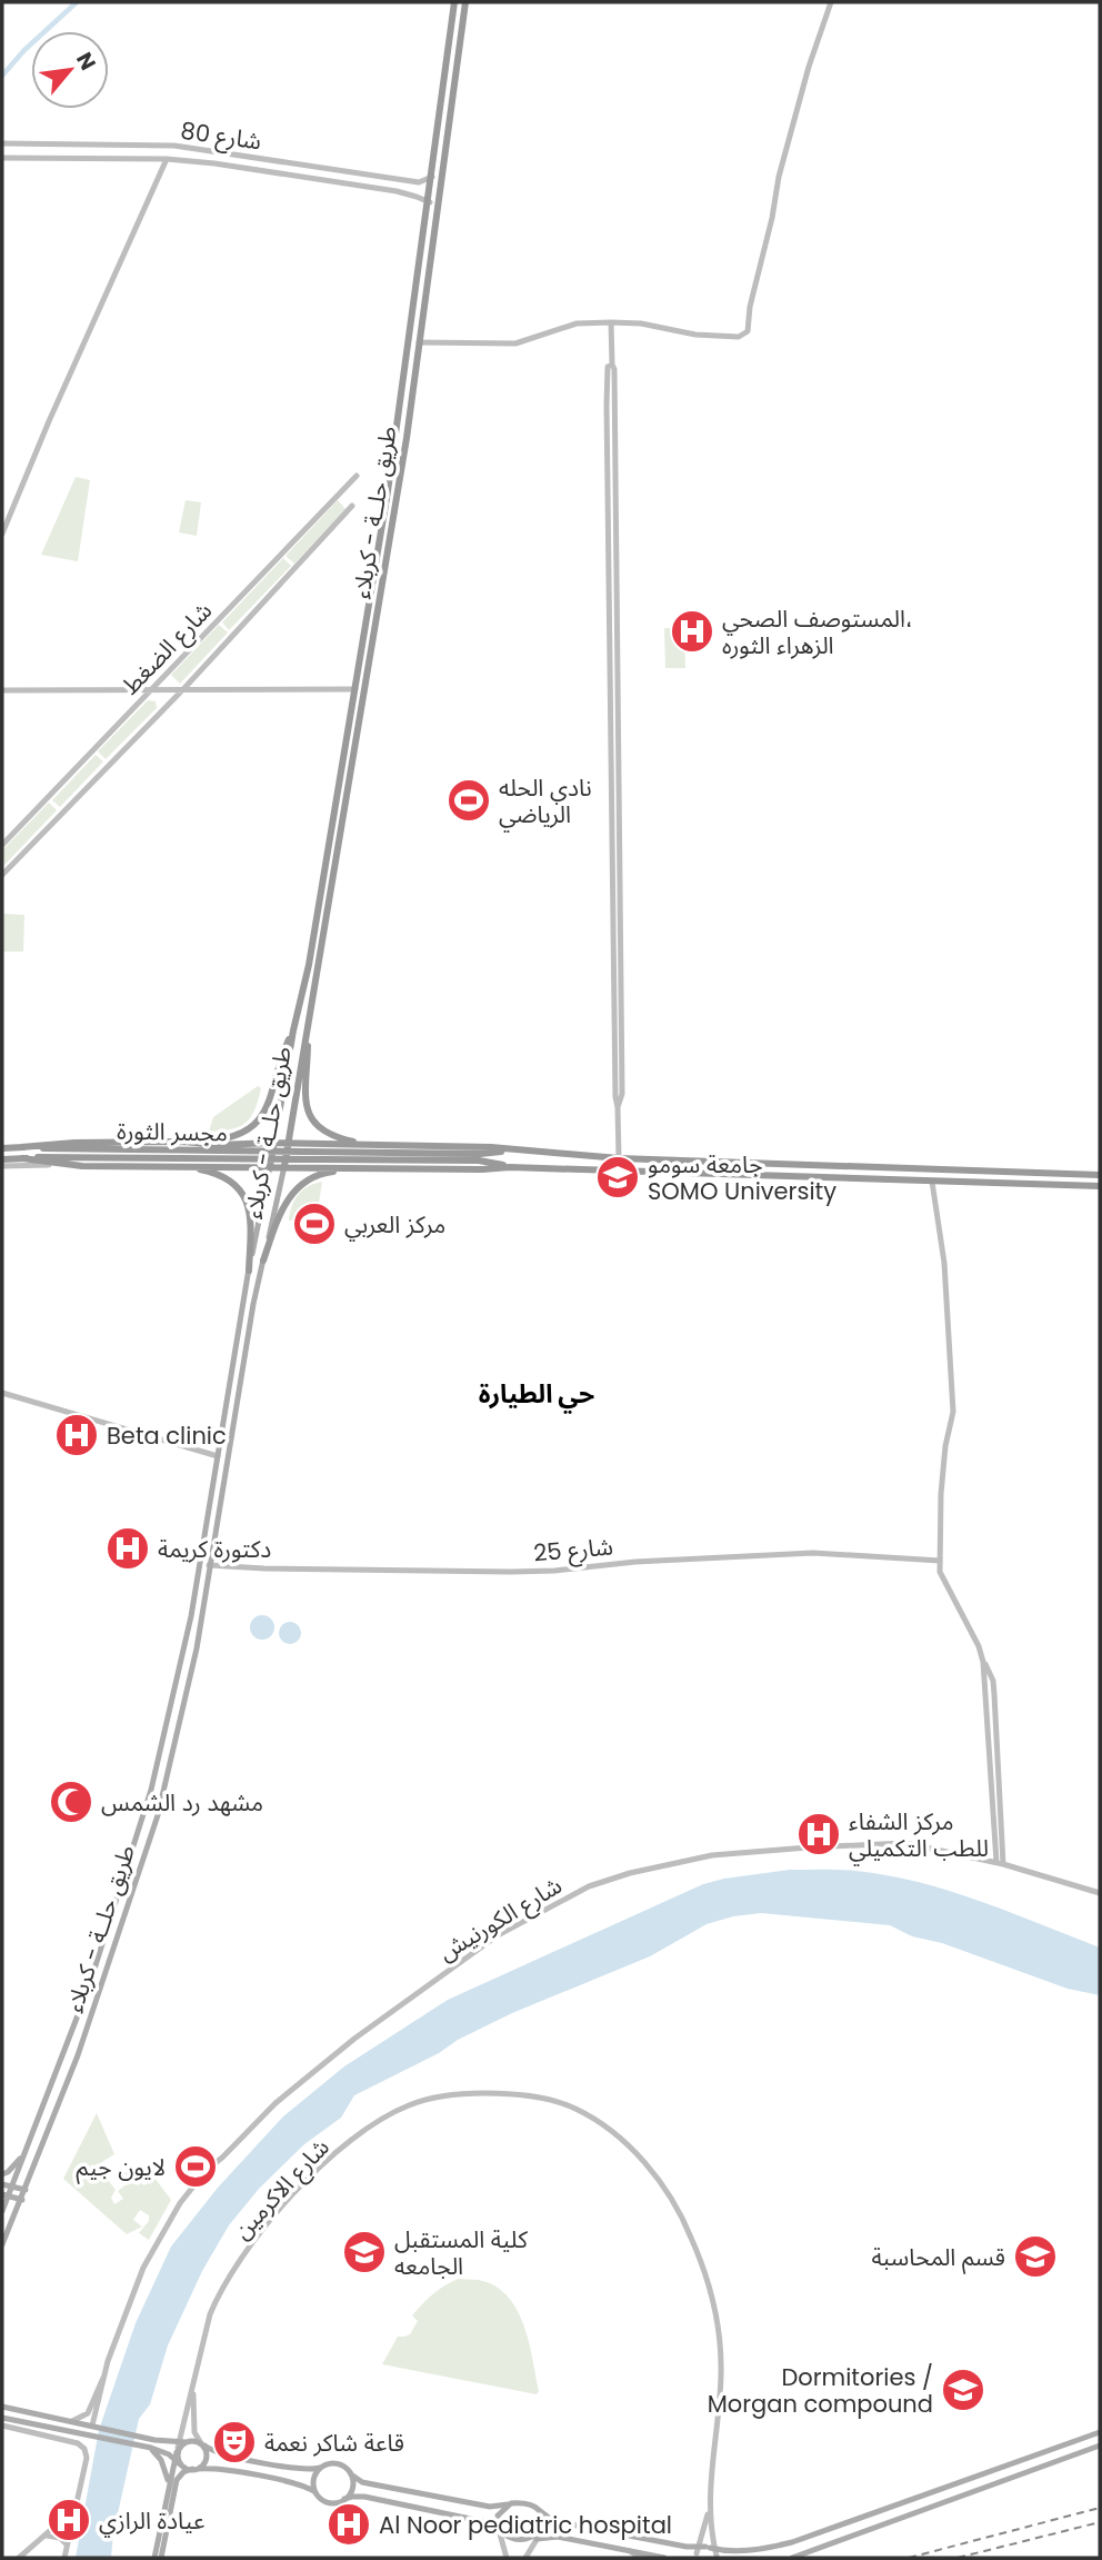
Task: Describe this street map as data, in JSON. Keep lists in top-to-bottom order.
{
  "streets": {
    "highway": ["طريق حلــة - كربلاء", "مجسر الثورة"],
    "street": [
      "شارع 80",
      "شارع الضغط",
      "شارع 25",
      "شارع الكورنيش",
      "شارع الاكرمين"
    ]
  },
  "crossings": [
    ["شارع 80", "طريق حلــة - كربلاء"],
    ["طريق حلــة - كربلاء", "شارع 25"]
  ],
  "districts": ["حي الطيارة"],
  "places": {
    "hospital": [
      "المستوصف الصحي، الزهراء الثوره",
      "Beta clinic",
      "دكتورة كريمة",
      "مركز الشفاء للطب التكميلي",
      "عيادة الرازي",
      "Al Noor pediatric hospital"
    ],
    "sports": ["نادي الحله الرياضي", "مركز العربي", "لايون جيم"],
    "school or university": [
      "جامعة سومو SOMO University",
      "كلية المستقبل الجامعه",
      "قسم المحاسبة",
      "Dormitories / Morgan compound"
    ],
    "mosque": ["مشهد رد الشمس"],
    "theatre": ["قاعة شاكر نعمة"]
  },
  "north": "top right"
}
